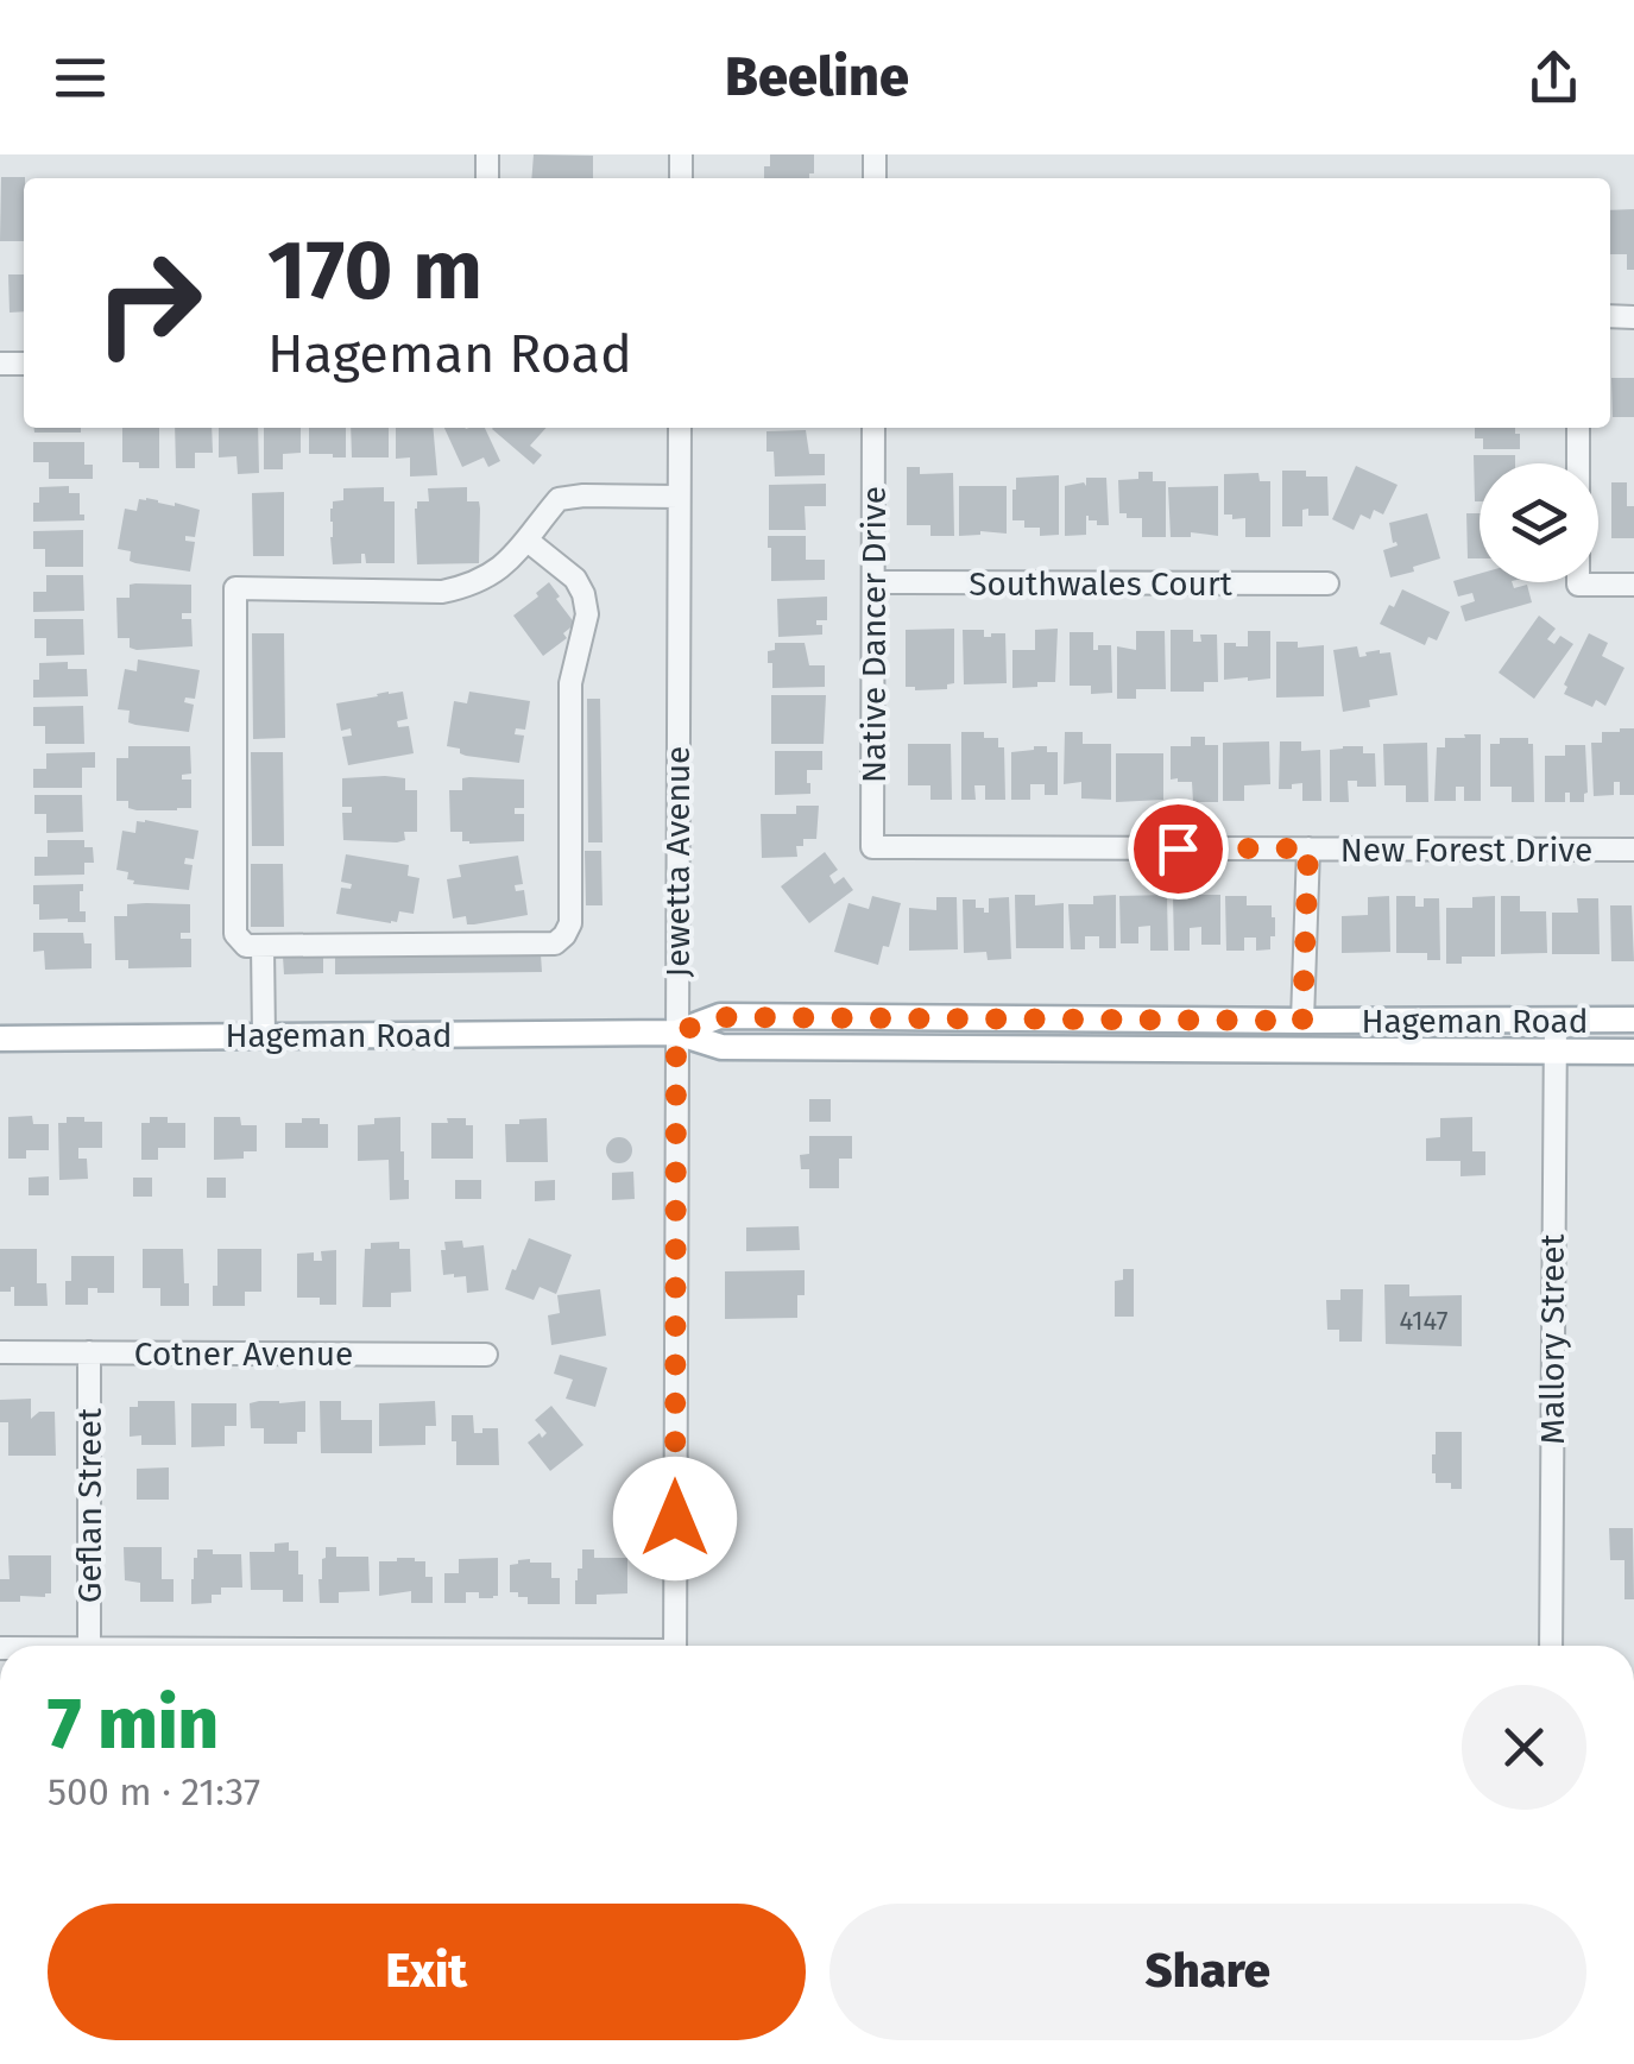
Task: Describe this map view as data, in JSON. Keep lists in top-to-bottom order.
{
  "streets": {
    "main road": ["Hageman Road"],
    "street": [
      "Southwales Court",
      "Native Dancer Drive",
      "New Forest Drive",
      "Jewetta Avenue",
      "Mallory Street",
      "Cotner Avenue",
      "Geflan Street"
    ]
  },
  "crossings": [
    ["Southwales Court", "Native Dancer Drive"],
    ["Native Dancer Drive", "New Forest Drive"],
    ["Jewetta Avenue", "Hageman Road"],
    ["Hageman Road", "Mallory Street"],
    ["Cotner Avenue", "Geflan Street"]
  ],
  "house_numbers": ["4147"],
  "page": {
    "header": "Beeline",
    "turn": ["170 m", "Hageman Road"],
    "heading": ["7 min", "500 m · 21:37"],
    "buttons": ["Exit", "Share"]
  }
}
